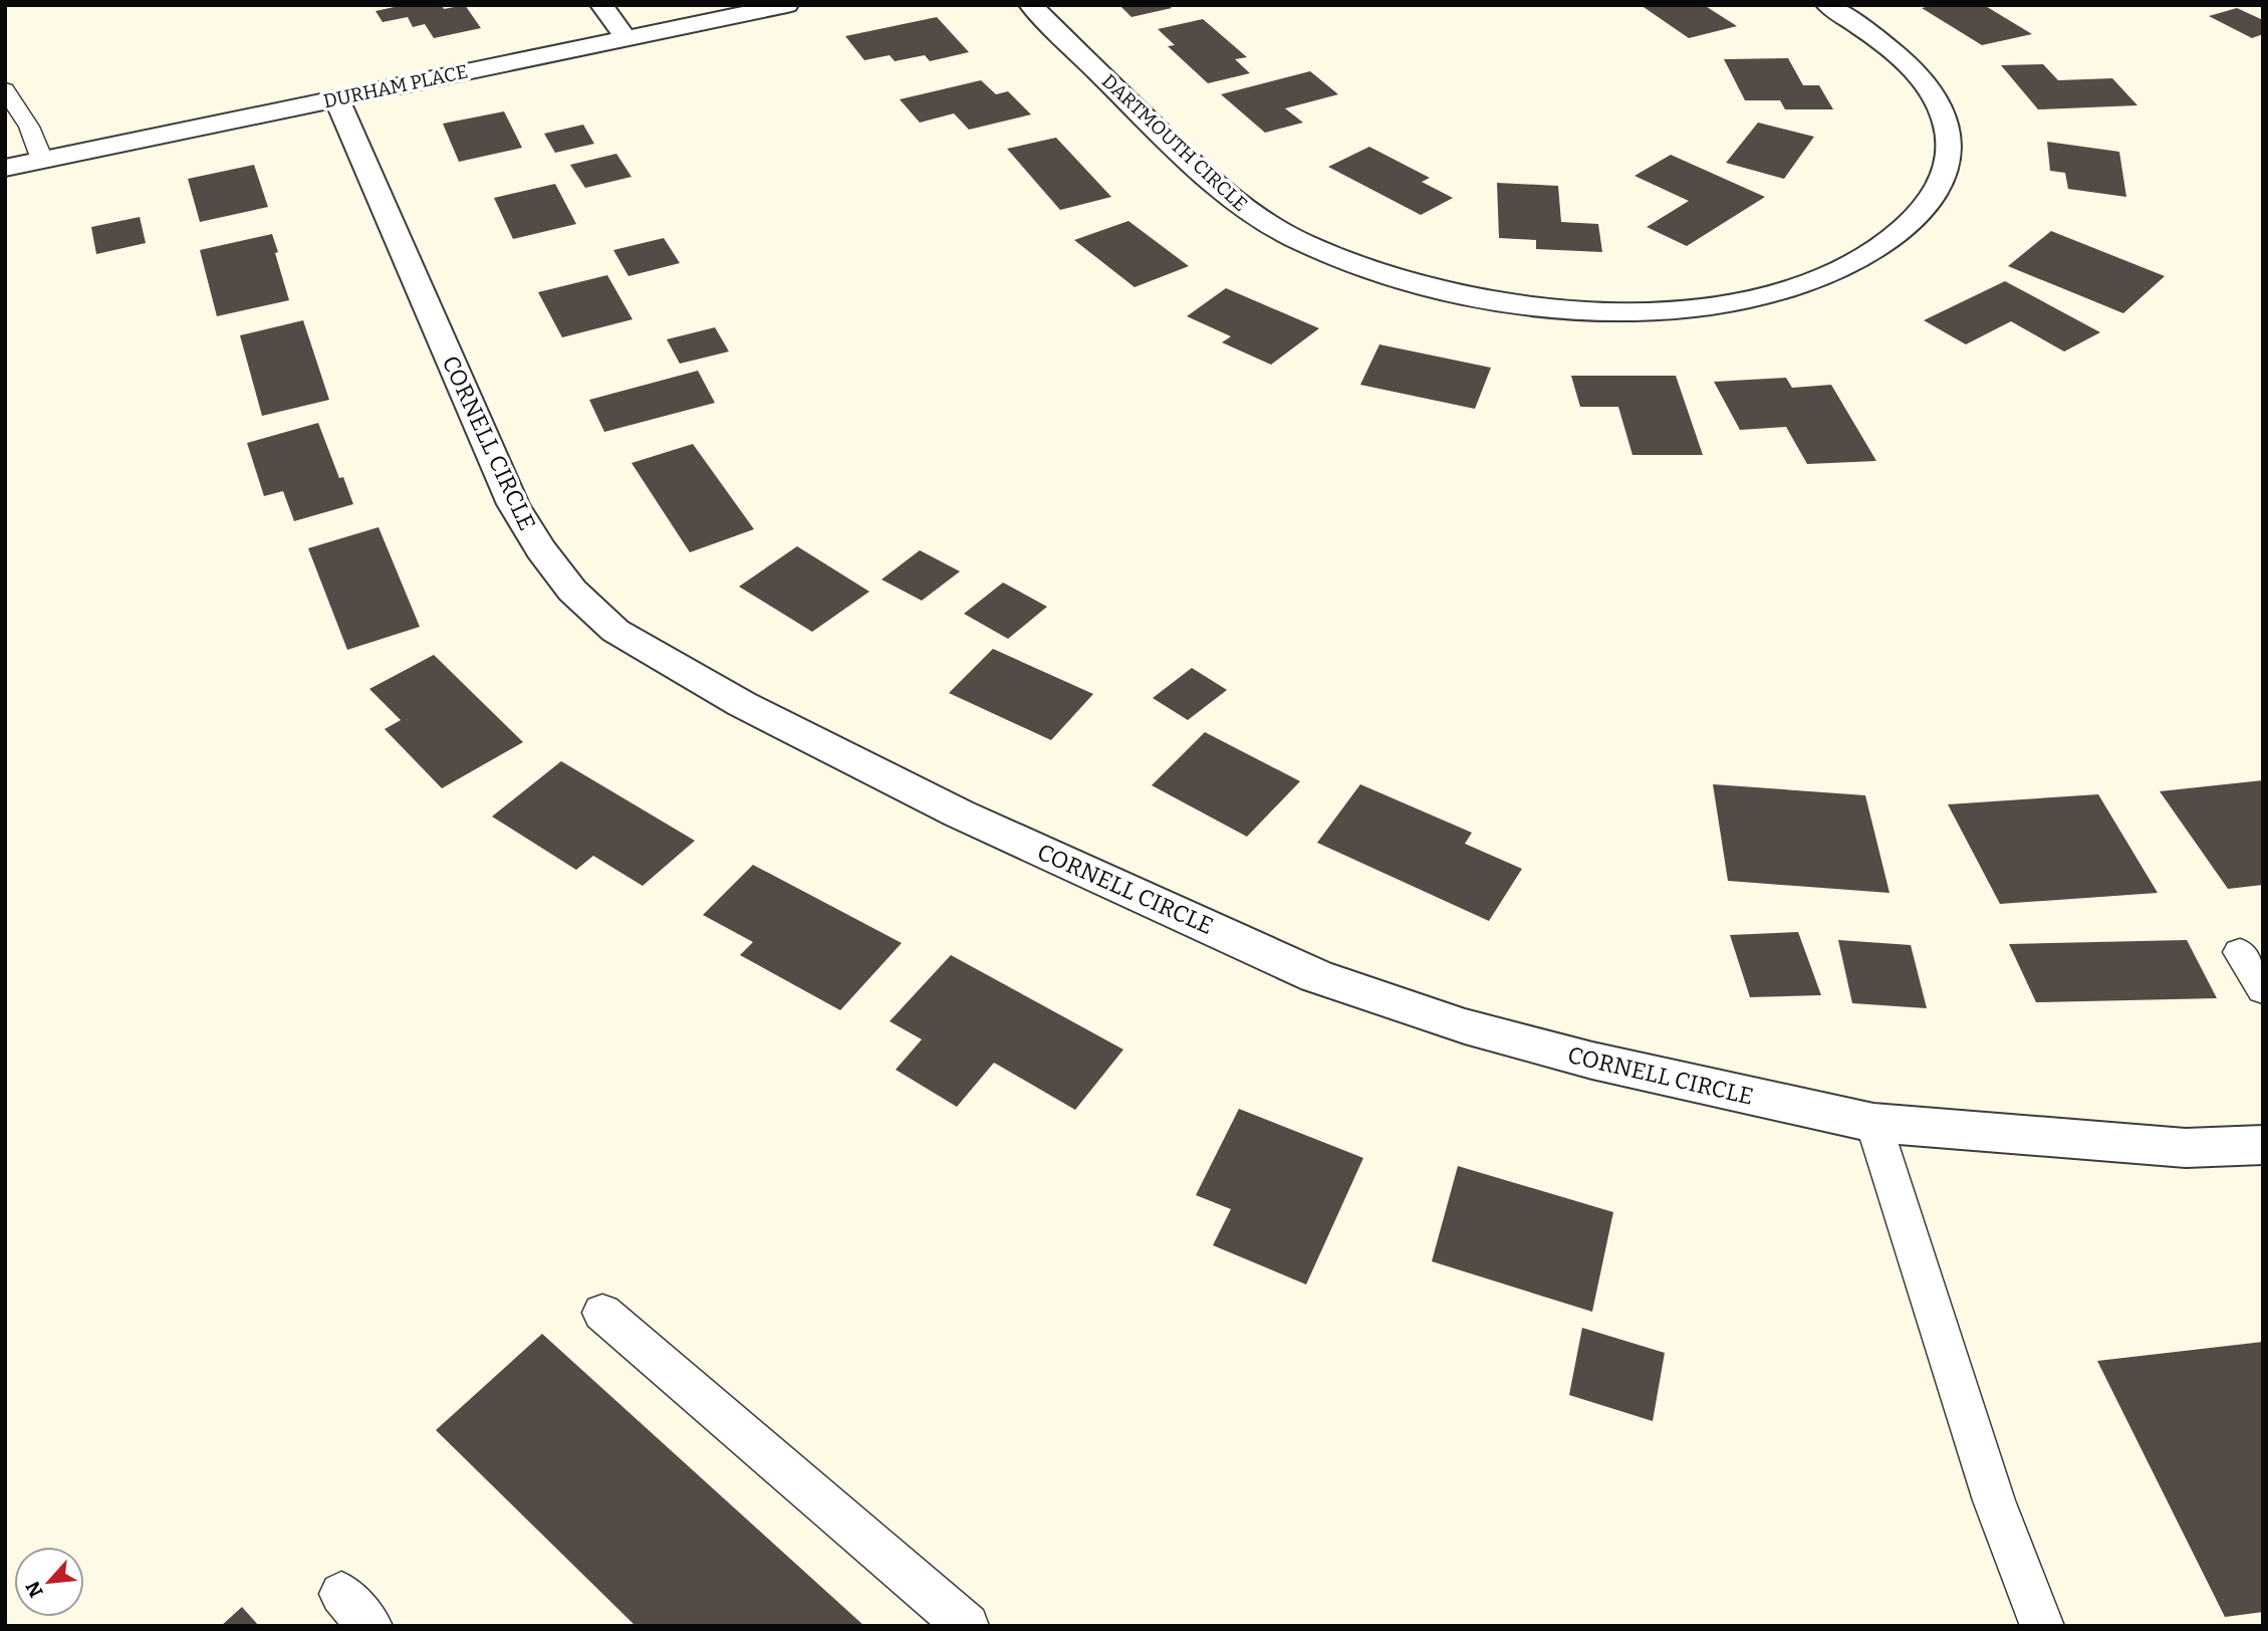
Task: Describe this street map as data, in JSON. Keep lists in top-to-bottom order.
{
  "streets": {
    "street": ["DURHAM PLACE", "DARTMOUTH CIRCLE", "CORNELL CIRCLE"]
  },
  "crossings": [
    ["DURHAM PLACE", "CORNELL CIRCLE"]
  ],
  "north": "bottom left"
}
